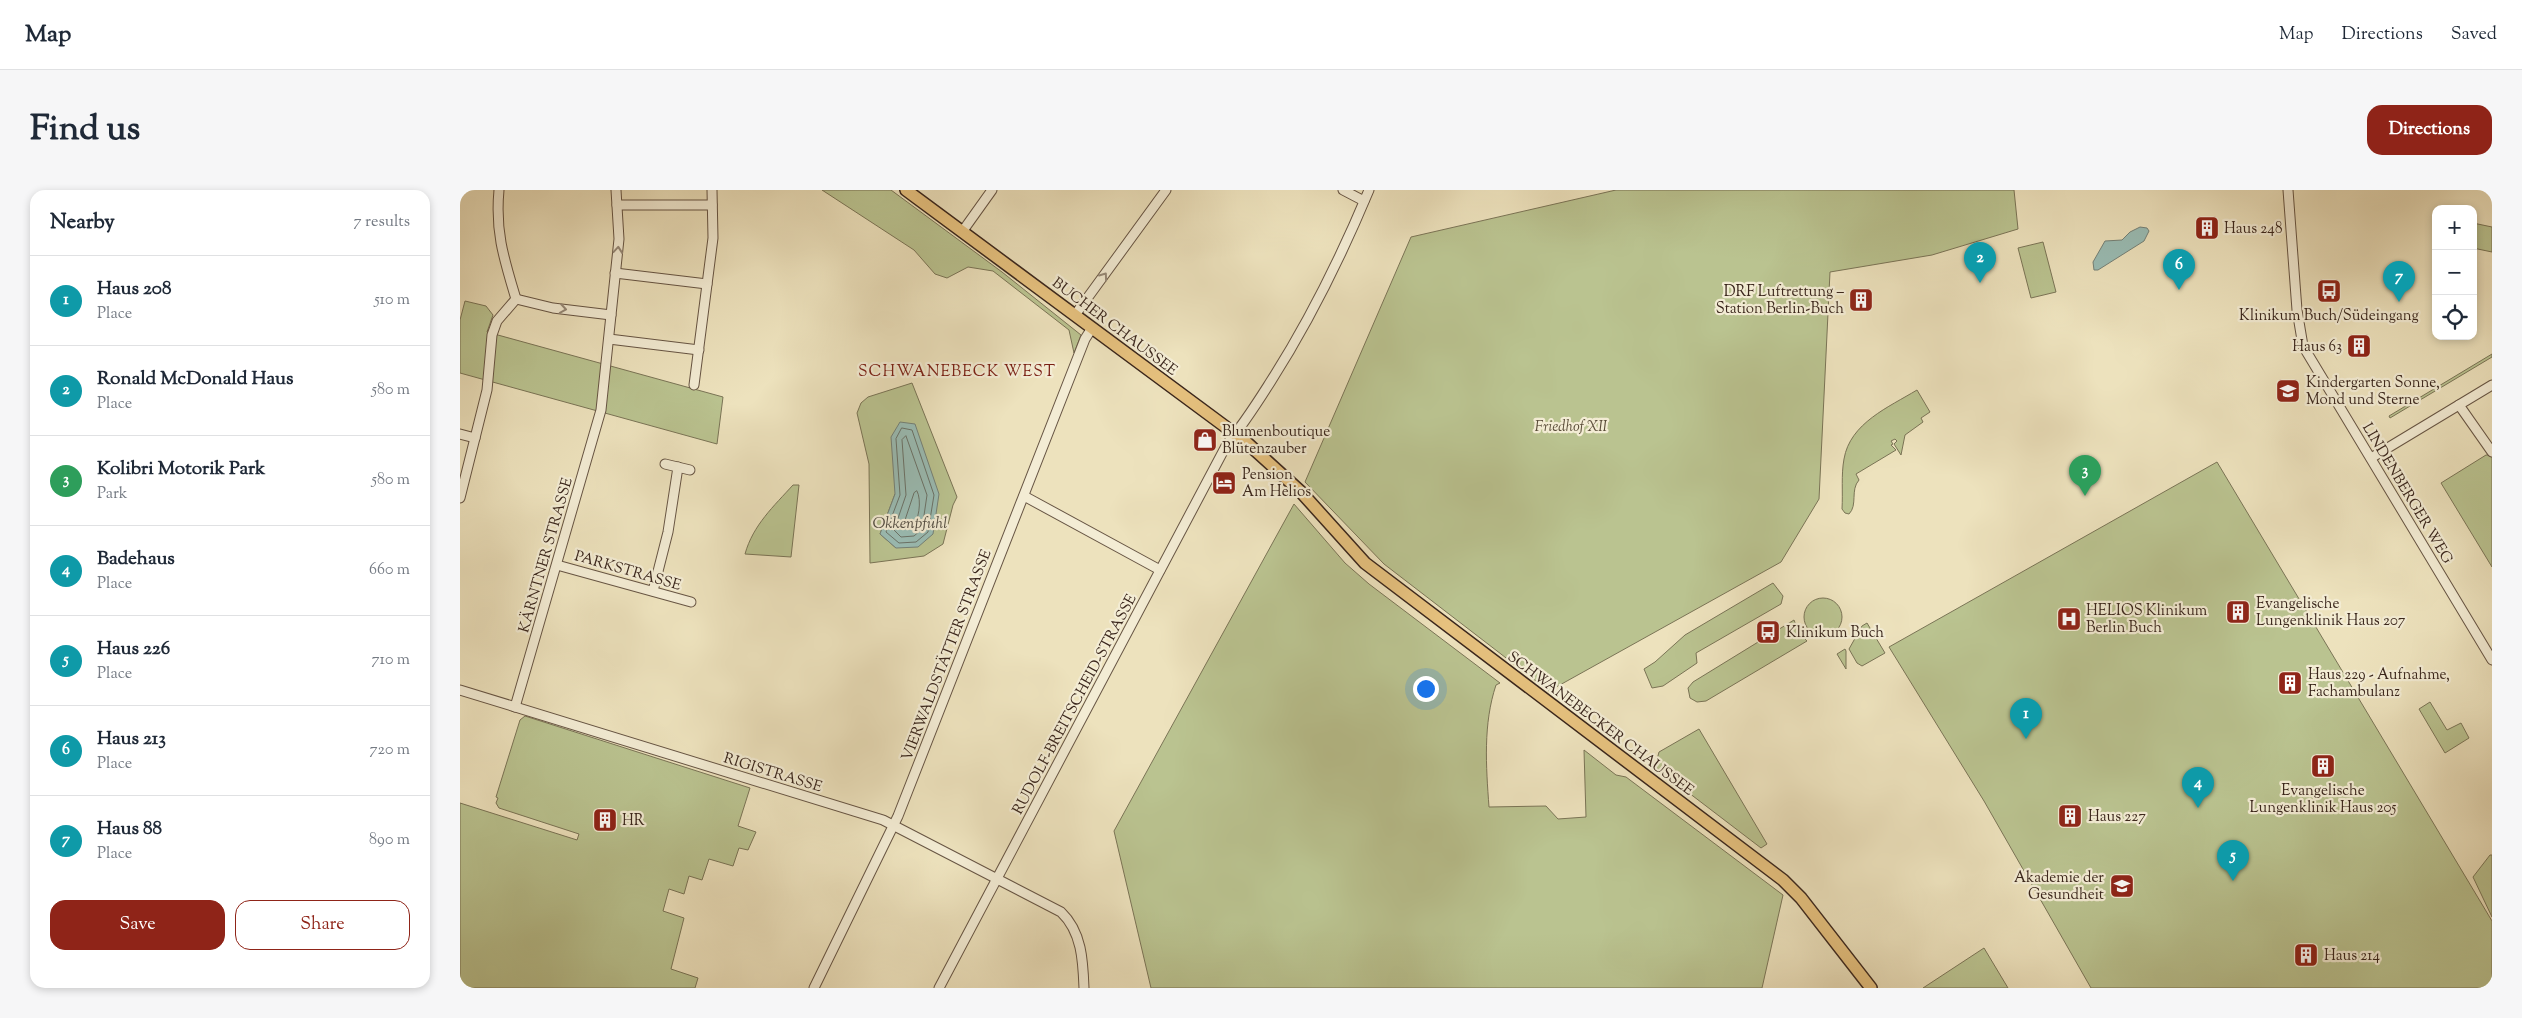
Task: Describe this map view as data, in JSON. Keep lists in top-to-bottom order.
{
  "streets": {
    "main road": ["BUCHER CHAUSSEE", "SCHWANEBECKER CHAUSSEE"],
    "street": [
      "LINDENBERGER WEG",
      "KÄRNTNER STRASSE",
      "PARKSTRASSE",
      "VIERWALDSTÄTTER STRASSE",
      "RUDOLF-BREITSCHEID-STRASSE",
      "RIGISTRASSE"
    ]
  },
  "crossings": [
    ["BUCHER CHAUSSEE", "VIERWALDSTÄTTER STRASSE"],
    ["BUCHER CHAUSSEE", "RUDOLF-BREITSCHEID-STRASSE"],
    ["BUCHER CHAUSSEE", "SCHWANEBECKER CHAUSSEE"],
    ["KÄRNTNER STRASSE", "PARKSTRASSE"],
    ["KÄRNTNER STRASSE", "RIGISTRASSE"],
    ["VIERWALDSTÄTTER STRASSE", "RIGISTRASSE"],
    ["RUDOLF-BREITSCHEID-STRASSE", "RIGISTRASSE"]
  ],
  "districts": ["SCHWANEBECK WEST"],
  "water": ["Okkenpfuhl"],
  "parks": ["Friedhof XII"],
  "places": {
    "building": [
      "Haus 248",
      "DRF Luftrettung – Station Berlin-Buch",
      "Haus 63",
      "Evangelische Lungenklinik Haus 207",
      "Haus 229 - Aufnahme, Fachambulanz",
      "Evangelische Lungenklinik Haus 205",
      "Haus 227",
      "HR",
      "Haus 214"
    ],
    "bus stop": ["Klinikum Buch/Südeingang", "Klinikum Buch"],
    "school or university": ["Kindergarten Sonne, Mond und Sterne", "Akademie der Gesundheit"],
    "shop": ["Blumenboutique Blütenzauber"],
    "hotel": ["Pension Am Helios"],
    "hospital": ["HELIOS Klinikum Berlin Buch"]
  },
  "page": {
    "header": "Map",
    "nav": ["Map", "Directions", "Saved"],
    "title": "Find us",
    "buttons": [
      "Directions",
      ["Save", "Share"]
    ],
    "heading": ["Nearby", "7 results"],
    "map_buttons": ["+", "−"],
    "pins": [
      "2",
      "6",
      "7",
      "3",
      "1",
      "4",
      "5"
    ],
    "list": [
      {
        "mark": "1",
        "name": "Haus 208",
        "note": "Place",
        "value": "510 m"
      },
      {
        "mark": "2",
        "name": "Ronald McDonald Haus",
        "note": "Place",
        "value": "580 m"
      },
      {
        "mark": "3",
        "name": "Kolibri Motorik Park",
        "note": "Park",
        "value": "580 m"
      },
      {
        "mark": "4",
        "name": "Badehaus",
        "note": "Place",
        "value": "660 m"
      },
      {
        "mark": "5",
        "name": "Haus 226",
        "note": "Place",
        "value": "710 m"
      },
      {
        "mark": "6",
        "name": "Haus 213",
        "note": "Place",
        "value": "720 m"
      },
      {
        "mark": "7",
        "name": "Haus 88",
        "note": "Place",
        "value": "890 m"
      }
    ]
  }
}
